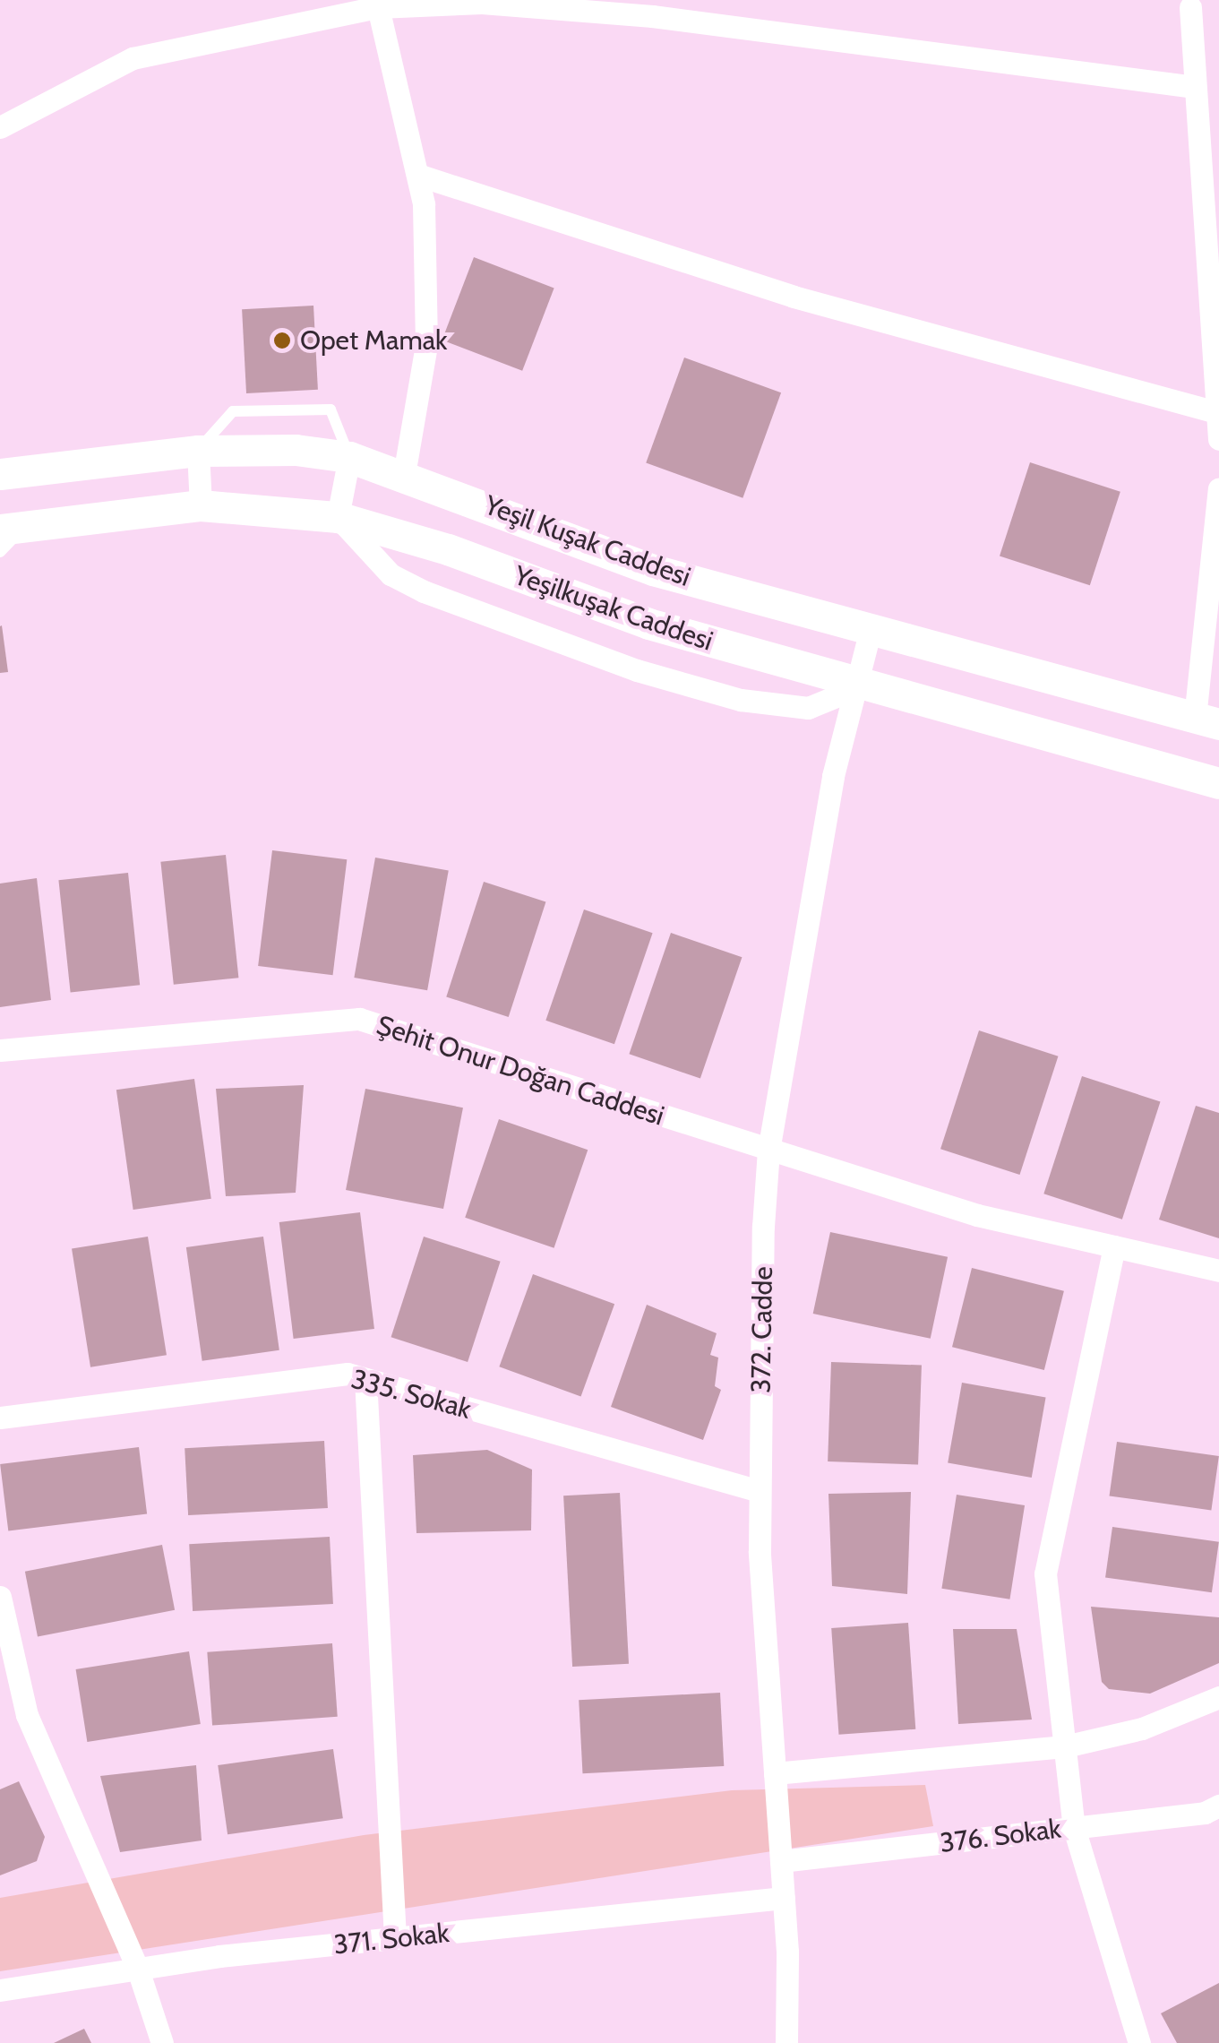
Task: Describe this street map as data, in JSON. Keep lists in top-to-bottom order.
{
  "streets": {
    "main road": ["Yeşil Kuşak Caddesi", "Yeşilkuşak Caddesi"],
    "street": [
      "Şehit Onur Doğan Caddesi",
      "372. Cadde",
      "335. Sokak",
      "376. Sokak",
      "371. Sokak"
    ]
  },
  "crossings": [
    ["Yeşil Kuşak Caddesi", "372. Cadde"],
    ["Yeşilkuşak Caddesi", "372. Cadde"],
    ["Şehit Onur Doğan Caddesi", "372. Cadde"],
    ["372. Cadde", "335. Sokak"],
    ["372. Cadde", "376. Sokak"],
    ["372. Cadde", "371. Sokak"]
  ],
  "places": ["Opet Mamak"]
}
